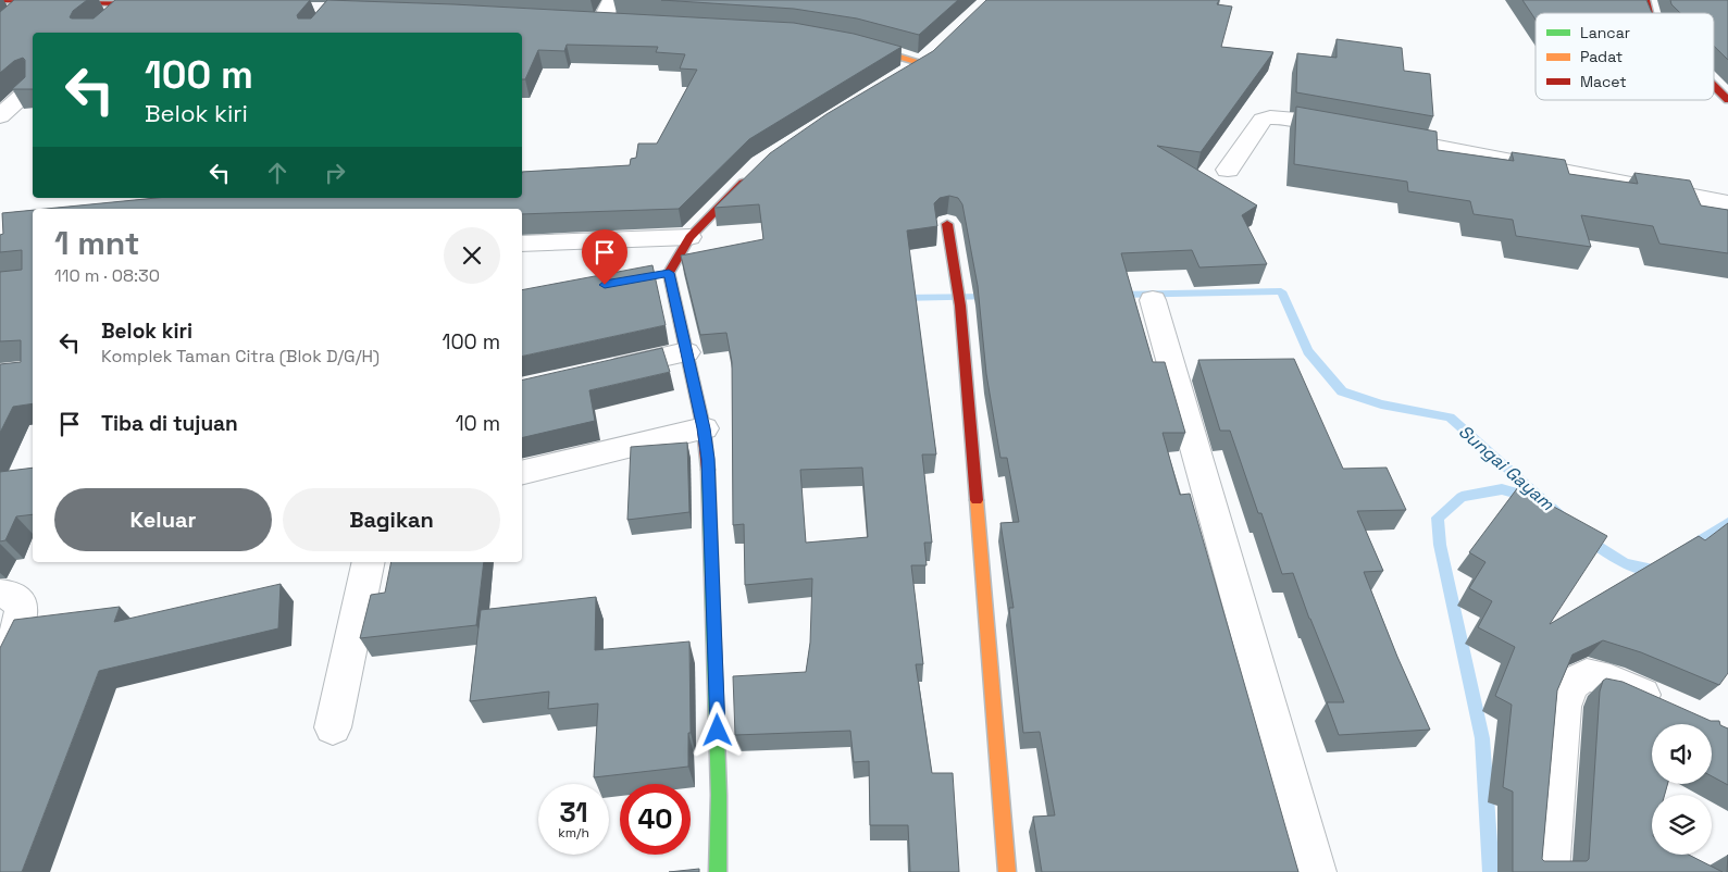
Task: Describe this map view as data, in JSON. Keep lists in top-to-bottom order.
{
  "water": ["Sungai Gayam"],
  "legend": ["Lancar", "Padat", "Macet"],
  "page": {
    "turn": ["100 m", "Belok kiri"],
    "heading": ["1 mnt", "110 m · 08:30"],
    "list": [
      {
        "name": "Belok kiri",
        "note": "Komplek Taman Citra (Blok D/G/H)",
        "value": "100 m"
      },
      {
        "name": "Tiba di tujuan",
        "value": "10 m"
      }
    ],
    "buttons": ["Keluar", "Bagikan"],
    "speed": "31 km/h",
    "limit": "40"
  }
}
